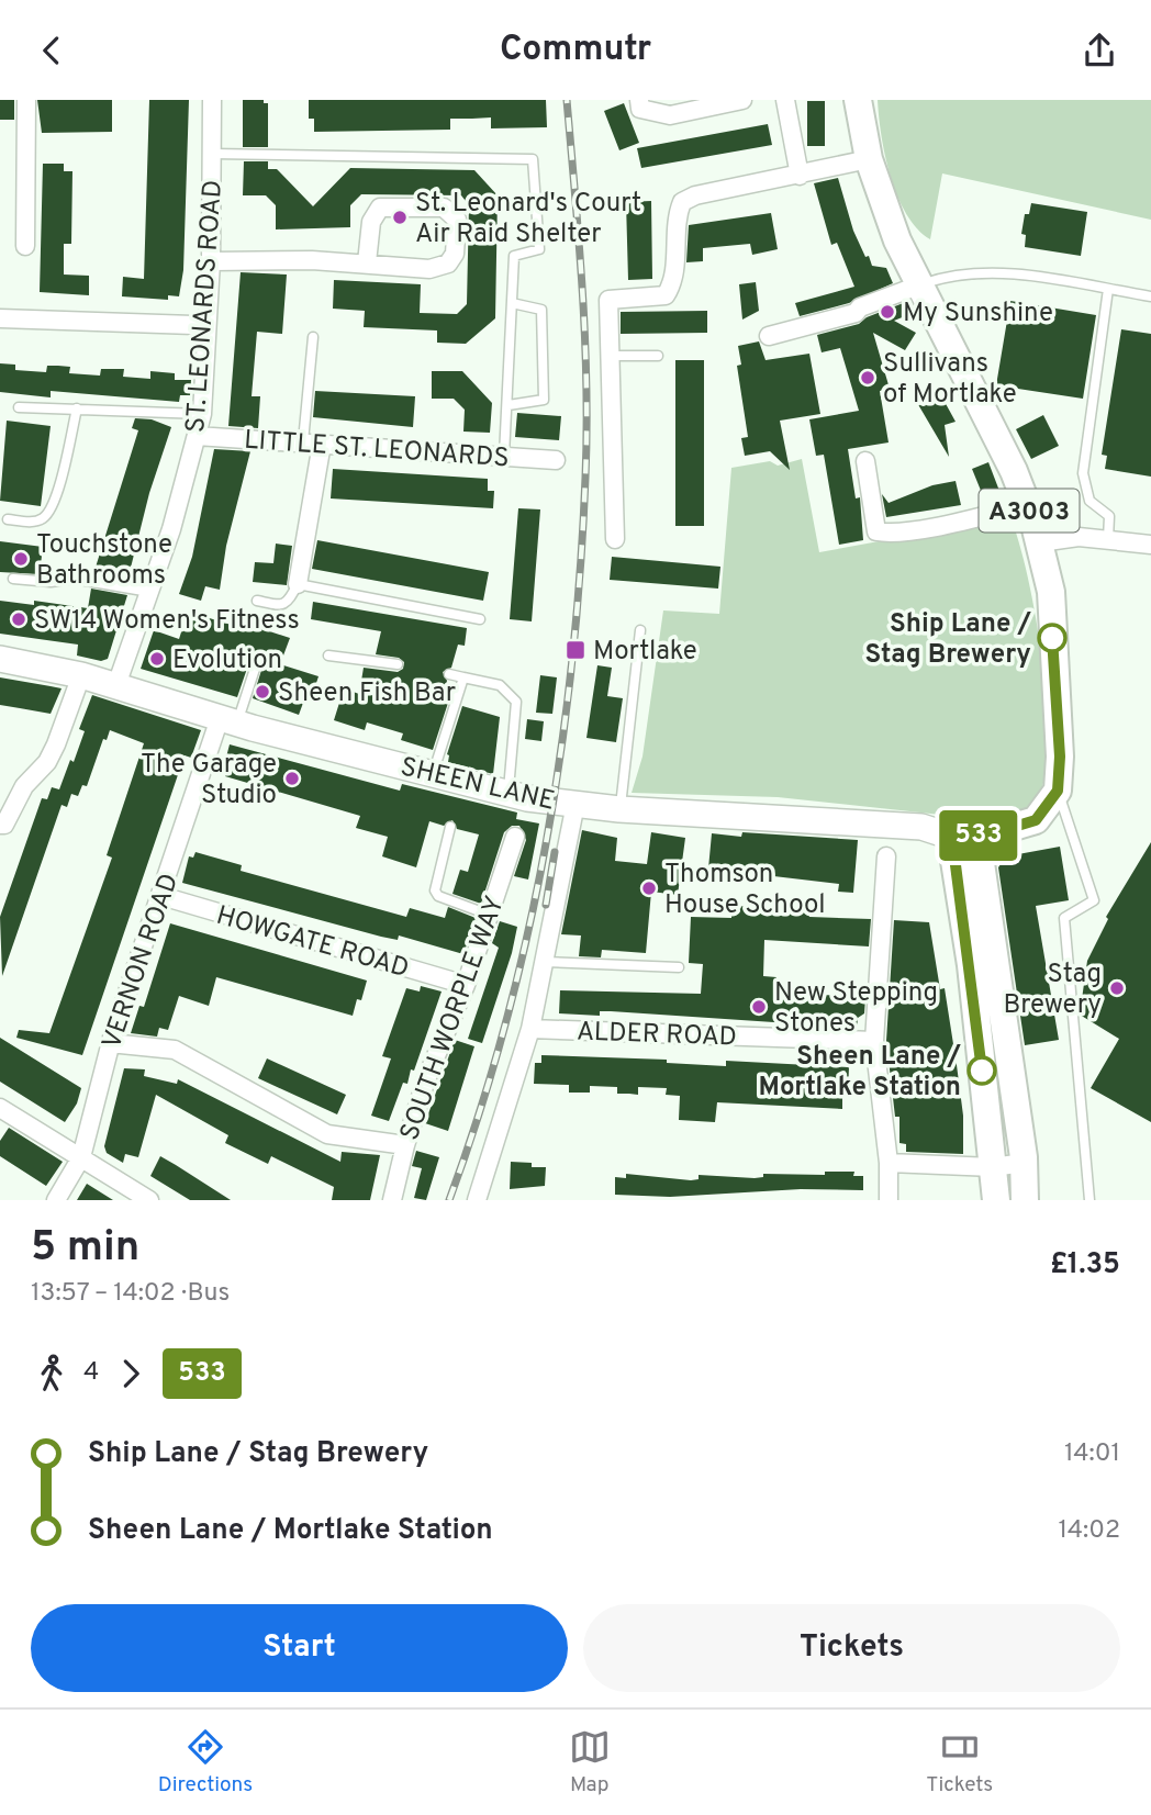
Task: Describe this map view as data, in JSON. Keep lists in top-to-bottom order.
{
  "streets": {
    "main road": ["A3003", "SHEEN LANE"],
    "street": [
      "ST. LEONARDS ROAD",
      "LITTLE ST. LEONARDS",
      "HOWGATE ROAD",
      "VERNON ROAD",
      "SOUTH WORPLE WAY",
      "ALDER ROAD"
    ]
  },
  "crossings": [
    ["ST. LEONARDS ROAD", "LITTLE ST. LEONARDS"],
    ["ST. LEONARDS ROAD", "SHEEN LANE"],
    ["SHEEN LANE", "VERNON ROAD"],
    ["HOWGATE ROAD", "VERNON ROAD"],
    ["HOWGATE ROAD", "SOUTH WORPLE WAY"]
  ],
  "places": {
    "other": [
      "St. Leonard's Court Air Raid Shelter",
      "My Sunshine",
      "Sullivans of Mortlake",
      "Touchstone Bathrooms",
      "SW14 Women's Fitness",
      "Ship Lane / Stag Brewery",
      "Evolution",
      "Sheen Fish Bar",
      "The Garage Studio",
      "Thomson House School",
      "Stag Brewery",
      "New Stepping Stones",
      "Sheen Lane / Mortlake Station"
    ],
    "transit": ["Mortlake"]
  },
  "lines": ["bus line 533"],
  "page": {
    "header": "Commutr",
    "on_map": "533",
    "heading": ["5 min", "13:57 – 14:02 · Bus", "£1.35"],
    "legs": ["4", "533"],
    "list": [
      {
        "name": "Ship Lane / Stag Brewery",
        "value": "14:01"
      },
      {
        "name": "Sheen Lane / Mortlake Station",
        "value": "14:02"
      }
    ],
    "buttons": ["Start", "Tickets"],
    "tabs": ["Directions", "Map", "Tickets"]
  }
}
